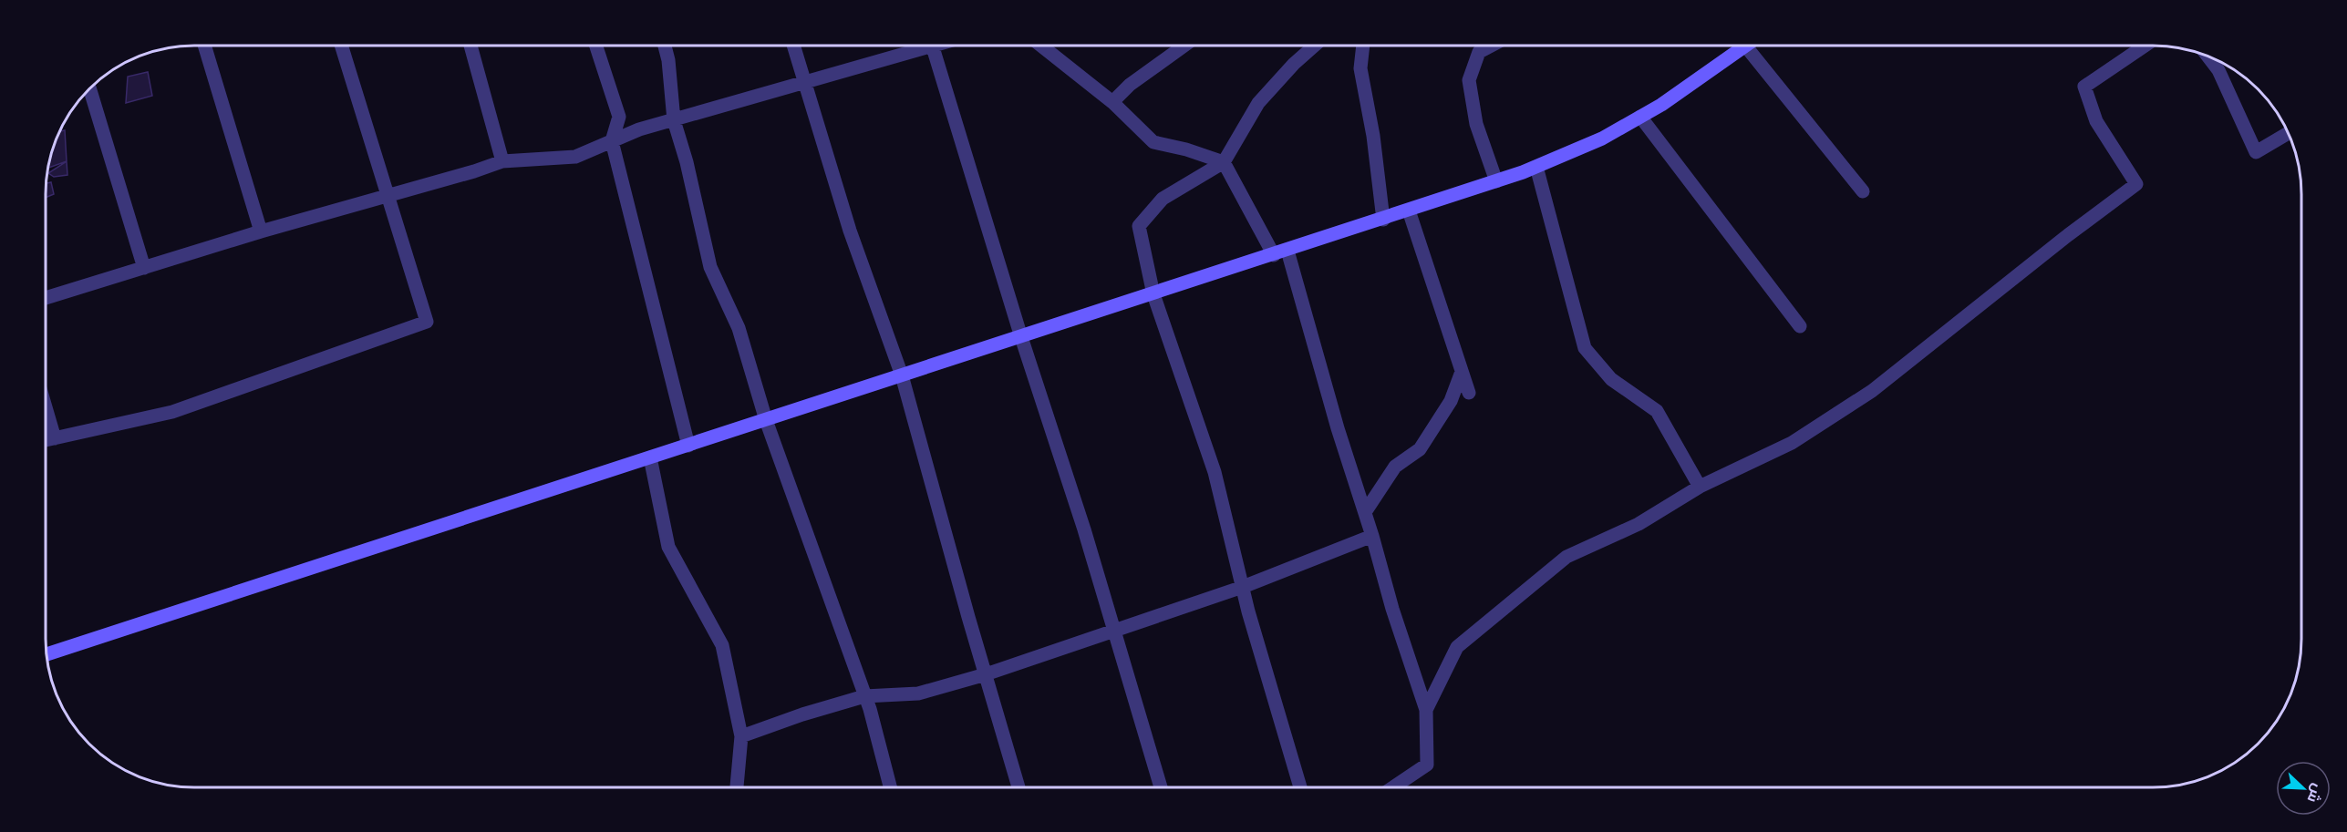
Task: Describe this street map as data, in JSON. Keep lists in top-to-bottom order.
{
  "north": "bottom right"
}
